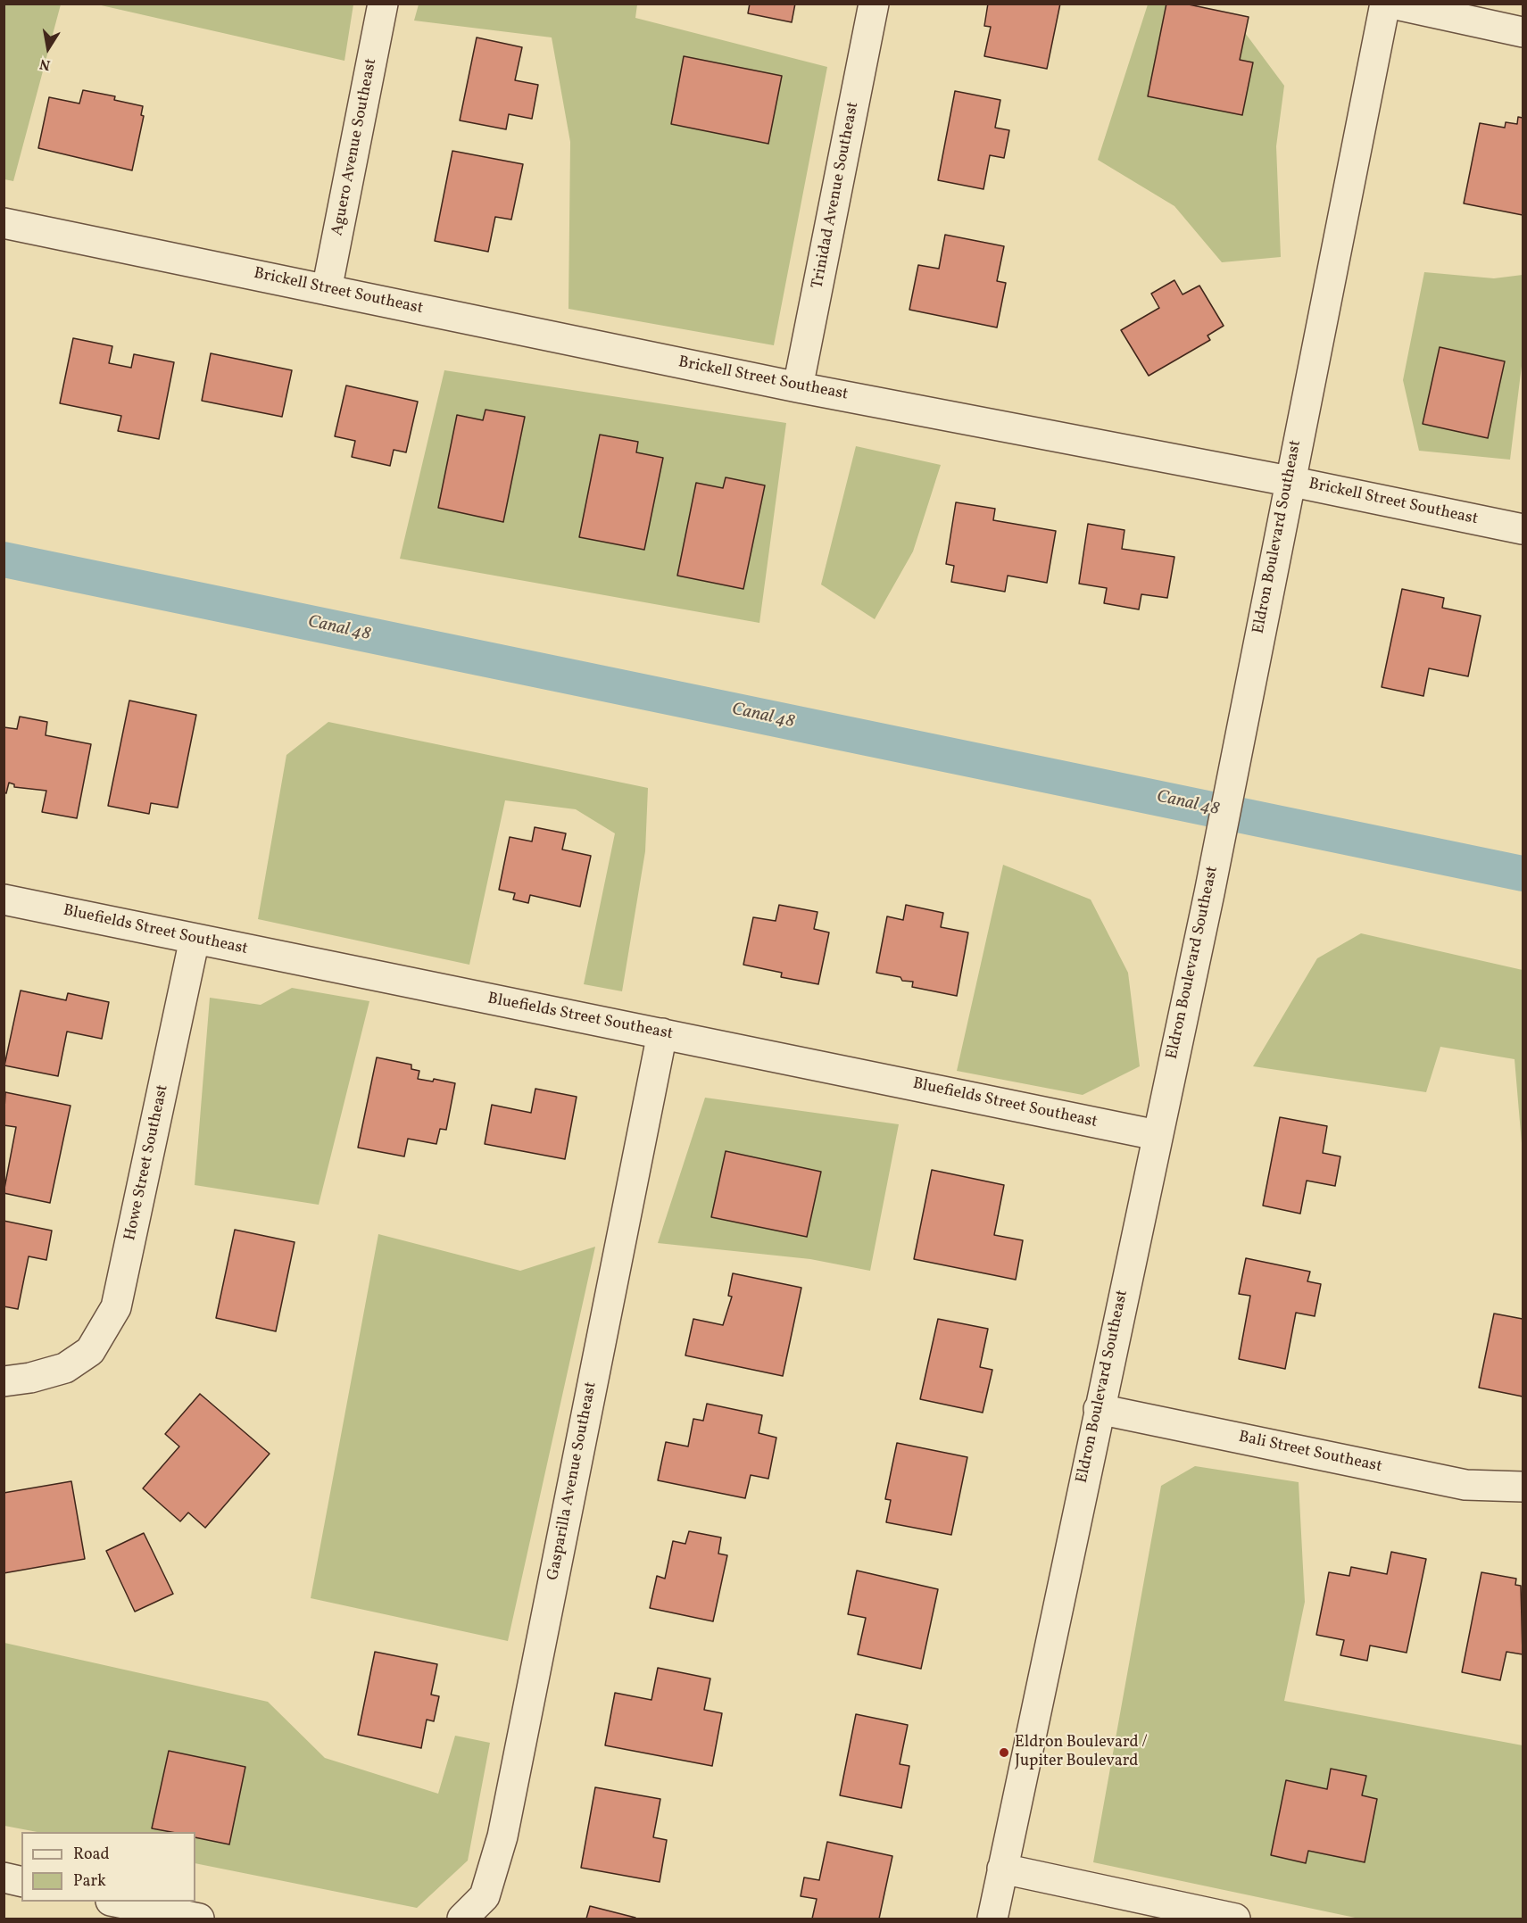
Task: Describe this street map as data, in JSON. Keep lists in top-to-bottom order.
{
  "streets": {
    "street": [
      "Aguero Avenue Southeast",
      "Trinidad Avenue Southeast",
      "Brickell Street Southeast",
      "Eldron Boulevard Southeast",
      "Bluefields Street Southeast",
      "Howe Street Southeast",
      "Bali Street Southeast",
      "Gasparilla Avenue Southeast"
    ]
  },
  "crossings": [
    ["Aguero Avenue Southeast", "Brickell Street Southeast"],
    ["Trinidad Avenue Southeast", "Brickell Street Southeast"],
    ["Brickell Street Southeast", "Eldron Boulevard Southeast"],
    ["Eldron Boulevard Southeast", "Bluefields Street Southeast"],
    ["Eldron Boulevard Southeast", "Bali Street Southeast"],
    ["Bluefields Street Southeast", "Howe Street Southeast"],
    ["Bluefields Street Southeast", "Gasparilla Avenue Southeast"]
  ],
  "water": ["Canal 48"],
  "places": ["Eldron Boulevard / Jupiter Boulevard"],
  "legend": ["Road", "Park"],
  "north": "bottom"
}
